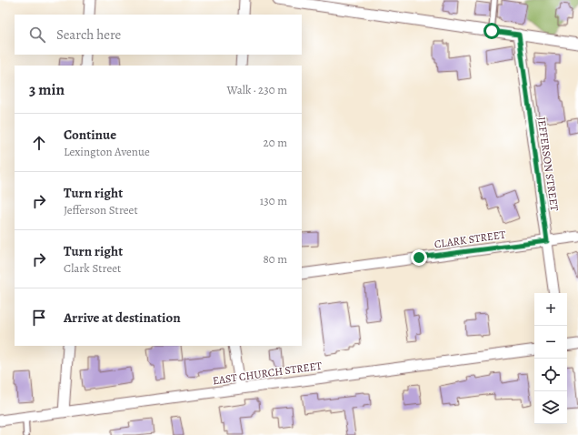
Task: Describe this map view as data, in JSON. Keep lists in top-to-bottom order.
{
  "streets": {
    "street": ["JEFFERSON STREET", "CLARK STREET", "EAST CHURCH STREET"]
  },
  "crossings": [
    ["JEFFERSON STREET", "CLARK STREET"]
  ],
  "page": {
    "search": "Search here",
    "heading": ["3 min", "Walk · 230 m"],
    "list": [
      ["Continue", "Lexington Avenue", "20 m"],
      ["Turn right", "Jefferson Street", "130 m"],
      ["Turn right", "Clark Street", "80 m"],
      "Arrive at destination"
    ],
    "map_buttons": ["+", "−"]
  }
}
